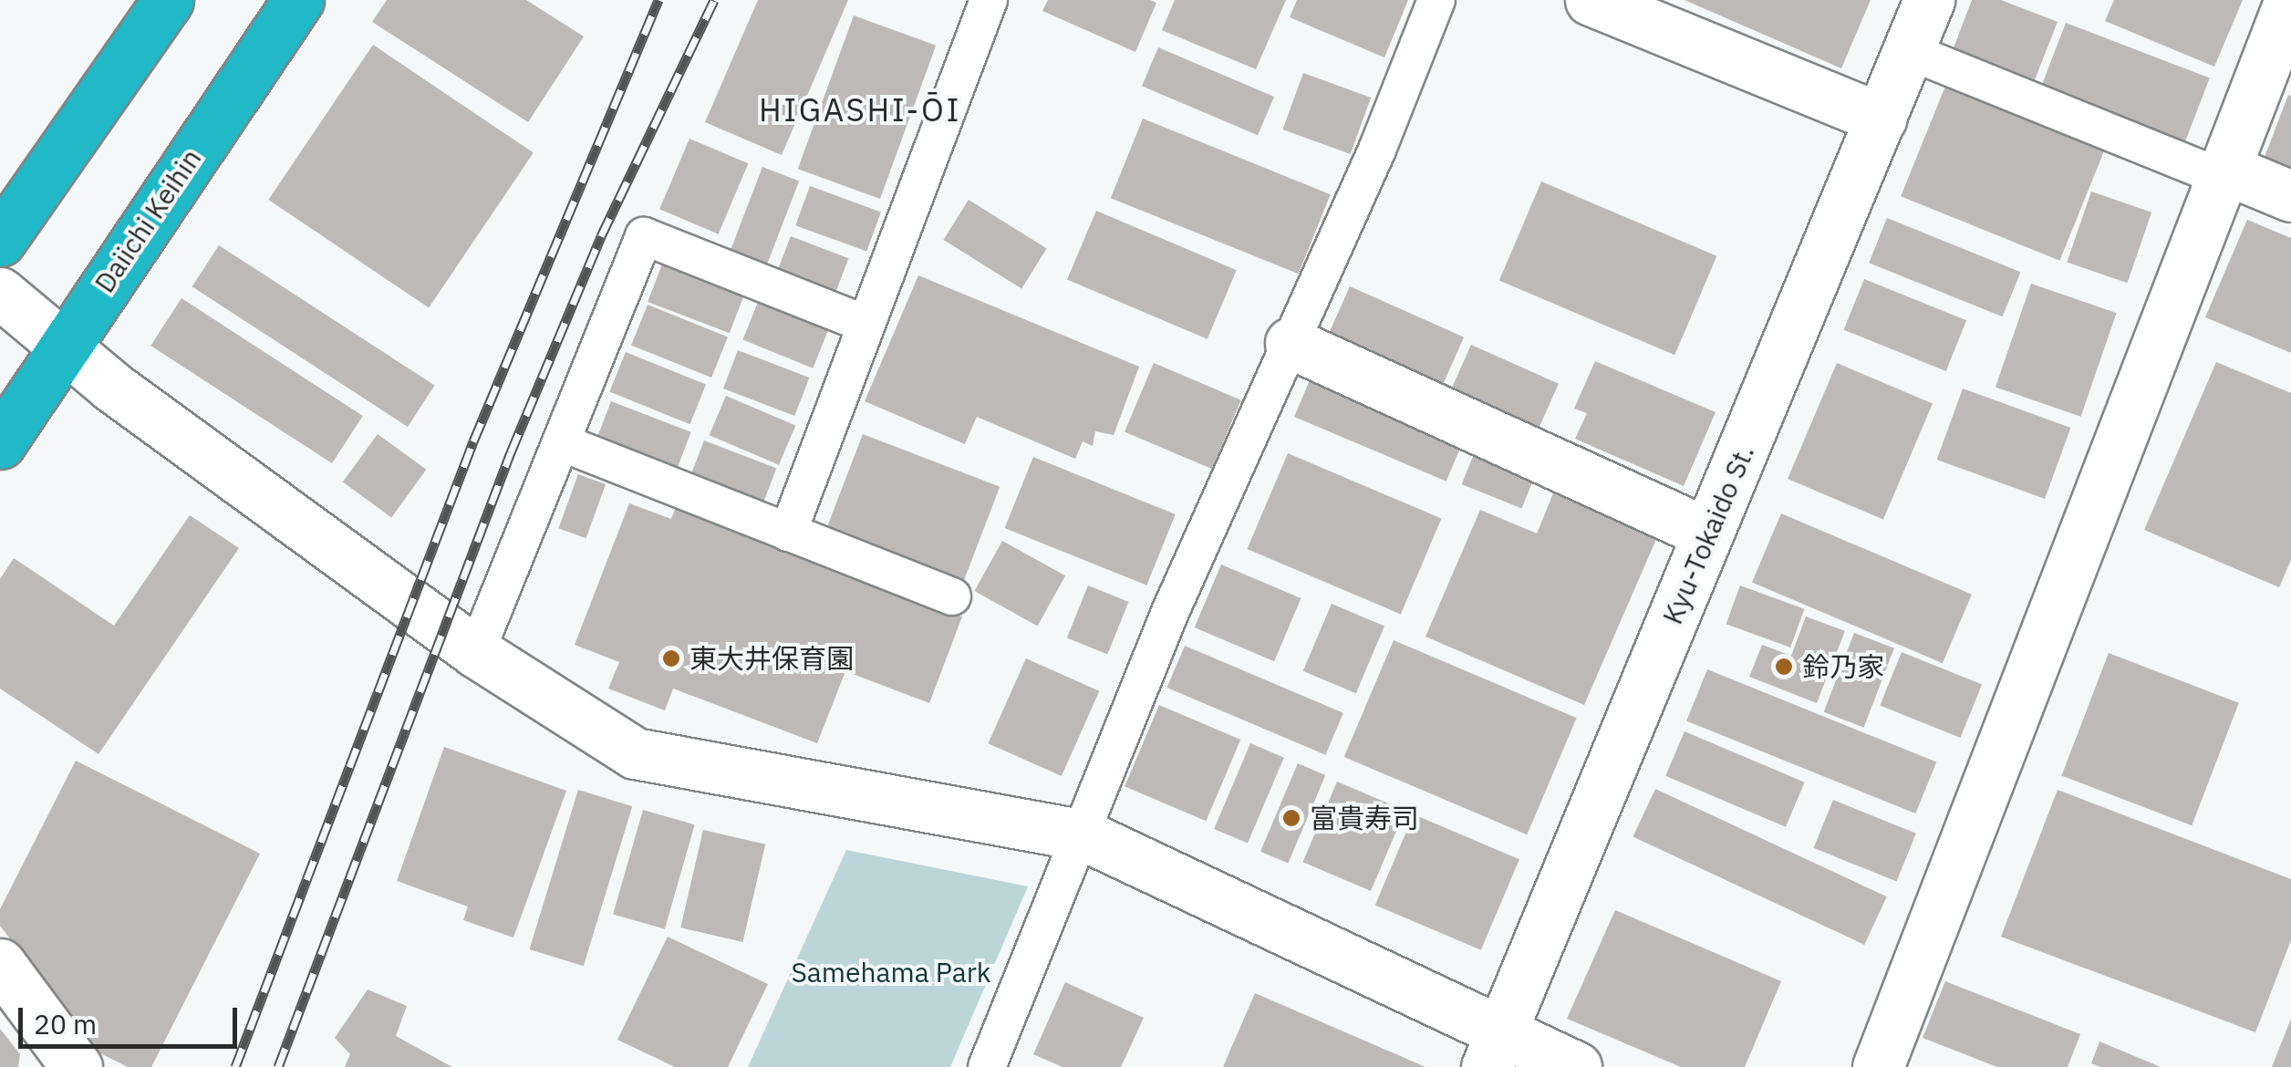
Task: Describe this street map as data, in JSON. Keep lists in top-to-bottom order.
{
  "streets": {
    "highway": ["Daiichi Keihin"],
    "street": ["Kyu-Tokaido St."]
  },
  "districts": ["HIGASHI-ŌI"],
  "parks": ["Samehama Park"],
  "places": ["東大井保育園", "鈴乃家", "富貴寿司"],
  "scale_bar": "20 m"
}
